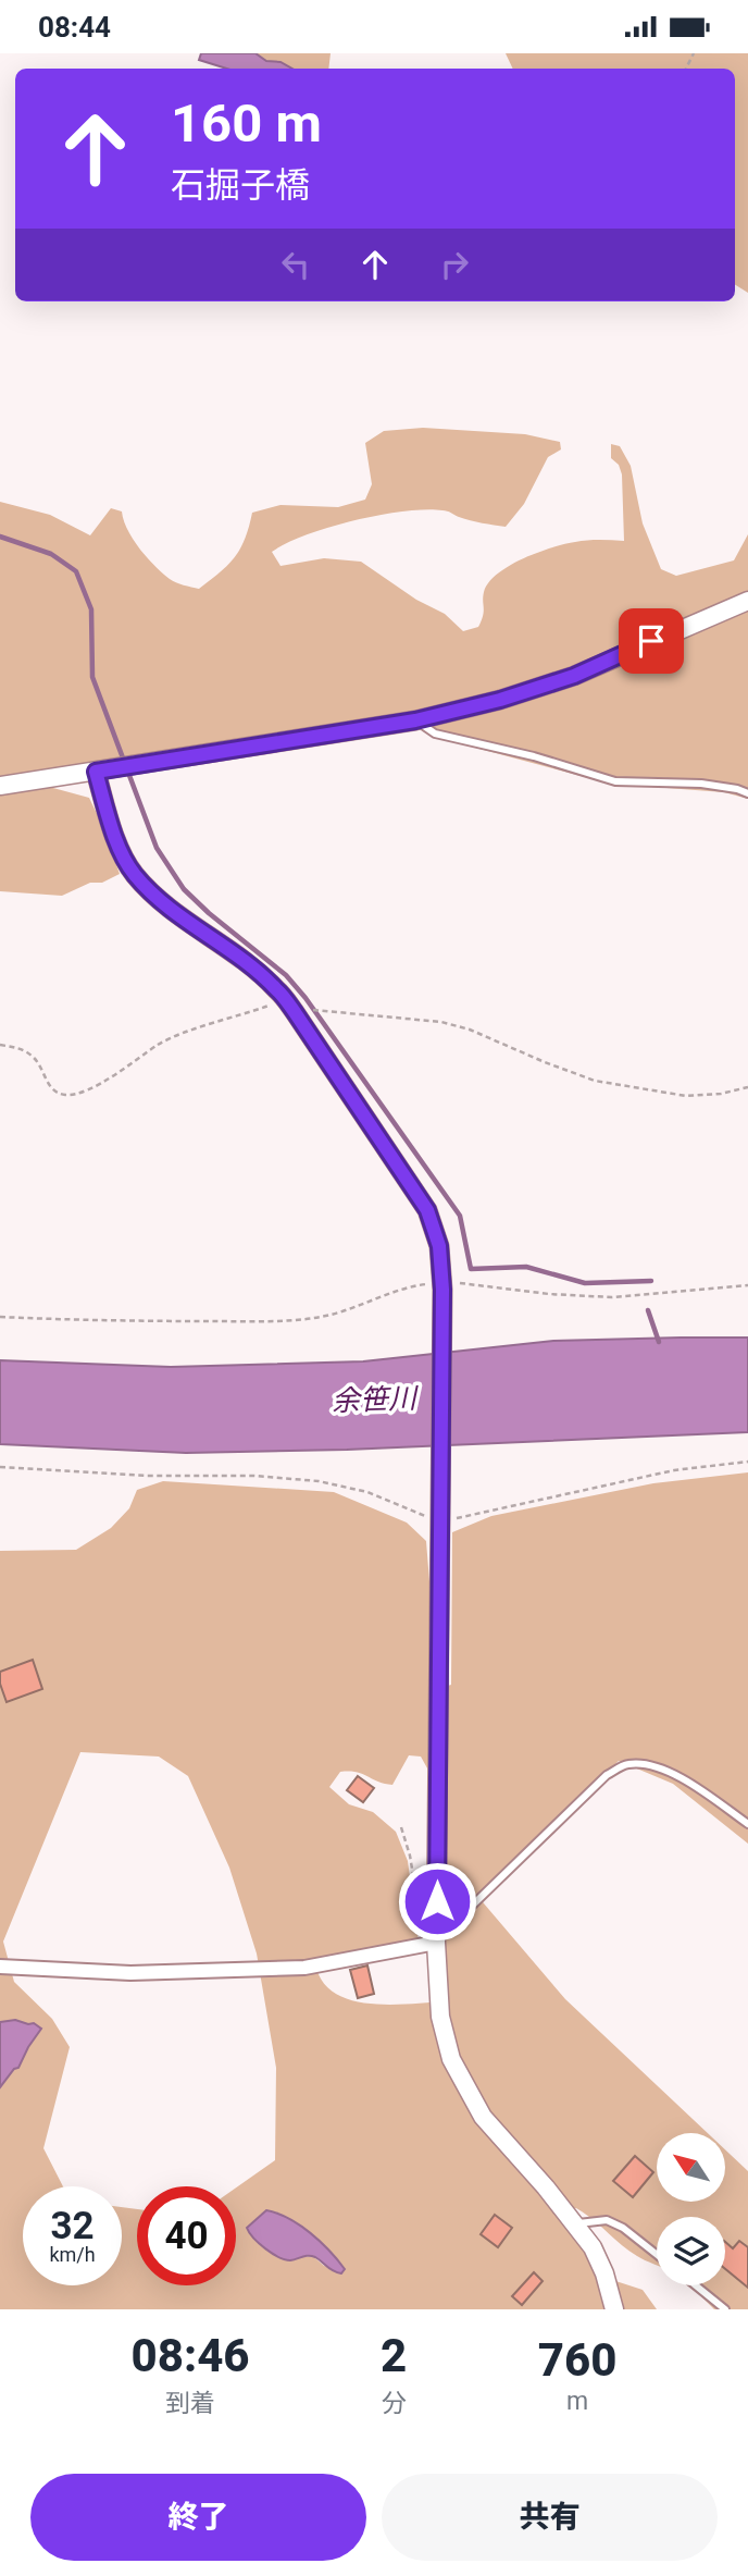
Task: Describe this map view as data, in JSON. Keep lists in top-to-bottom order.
{
  "water": ["余笹川"],
  "north": "top left",
  "page": {
    "status": "08:44",
    "turn": ["160 m", "石掘子橋"],
    "speed": "32 km/h",
    "limit": "40",
    "eta": [
      "08:46",
      "到着",
      "2",
      "分",
      "760",
      "m"
    ],
    "buttons": ["終了", "共有"]
  }
}
